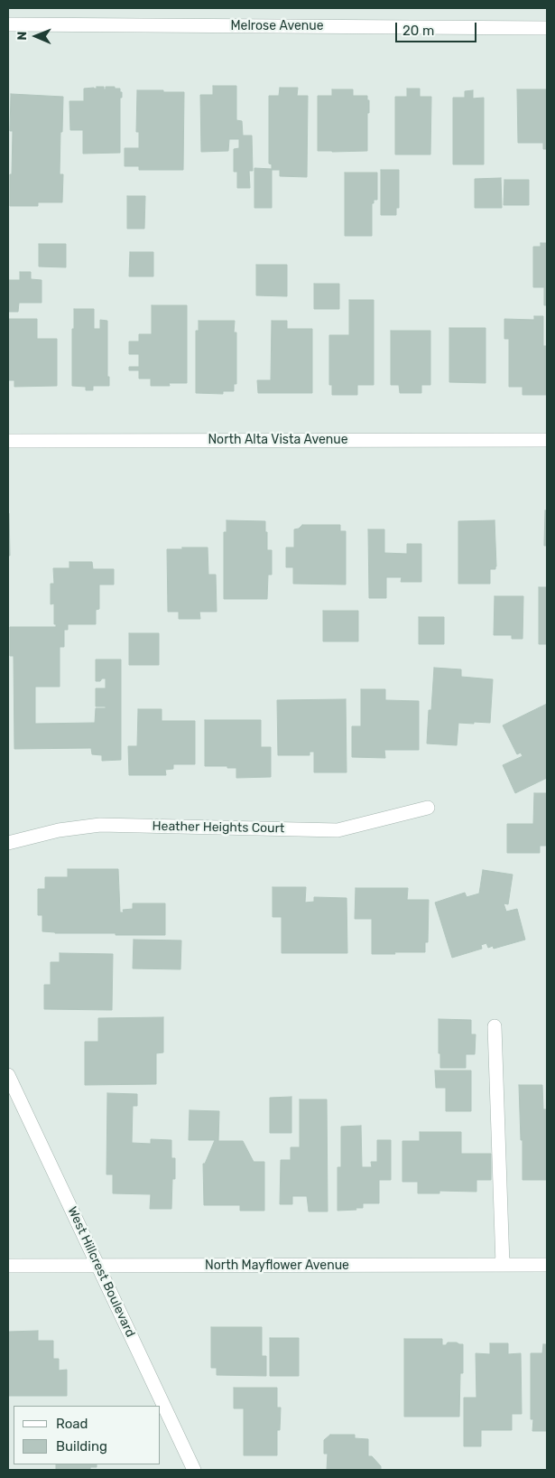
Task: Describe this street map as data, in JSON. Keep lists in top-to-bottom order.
{
  "streets": {
    "street": [
      "Melrose Avenue",
      "North Alta Vista Avenue",
      "Heather Heights Court",
      "North Mayflower Avenue",
      "West Hillcrest Boulevard"
    ]
  },
  "crossings": [
    ["North Mayflower Avenue", "West Hillcrest Boulevard"]
  ],
  "legend": ["Road", "Building"],
  "scale_bar": "20 m",
  "north": "left"
}
